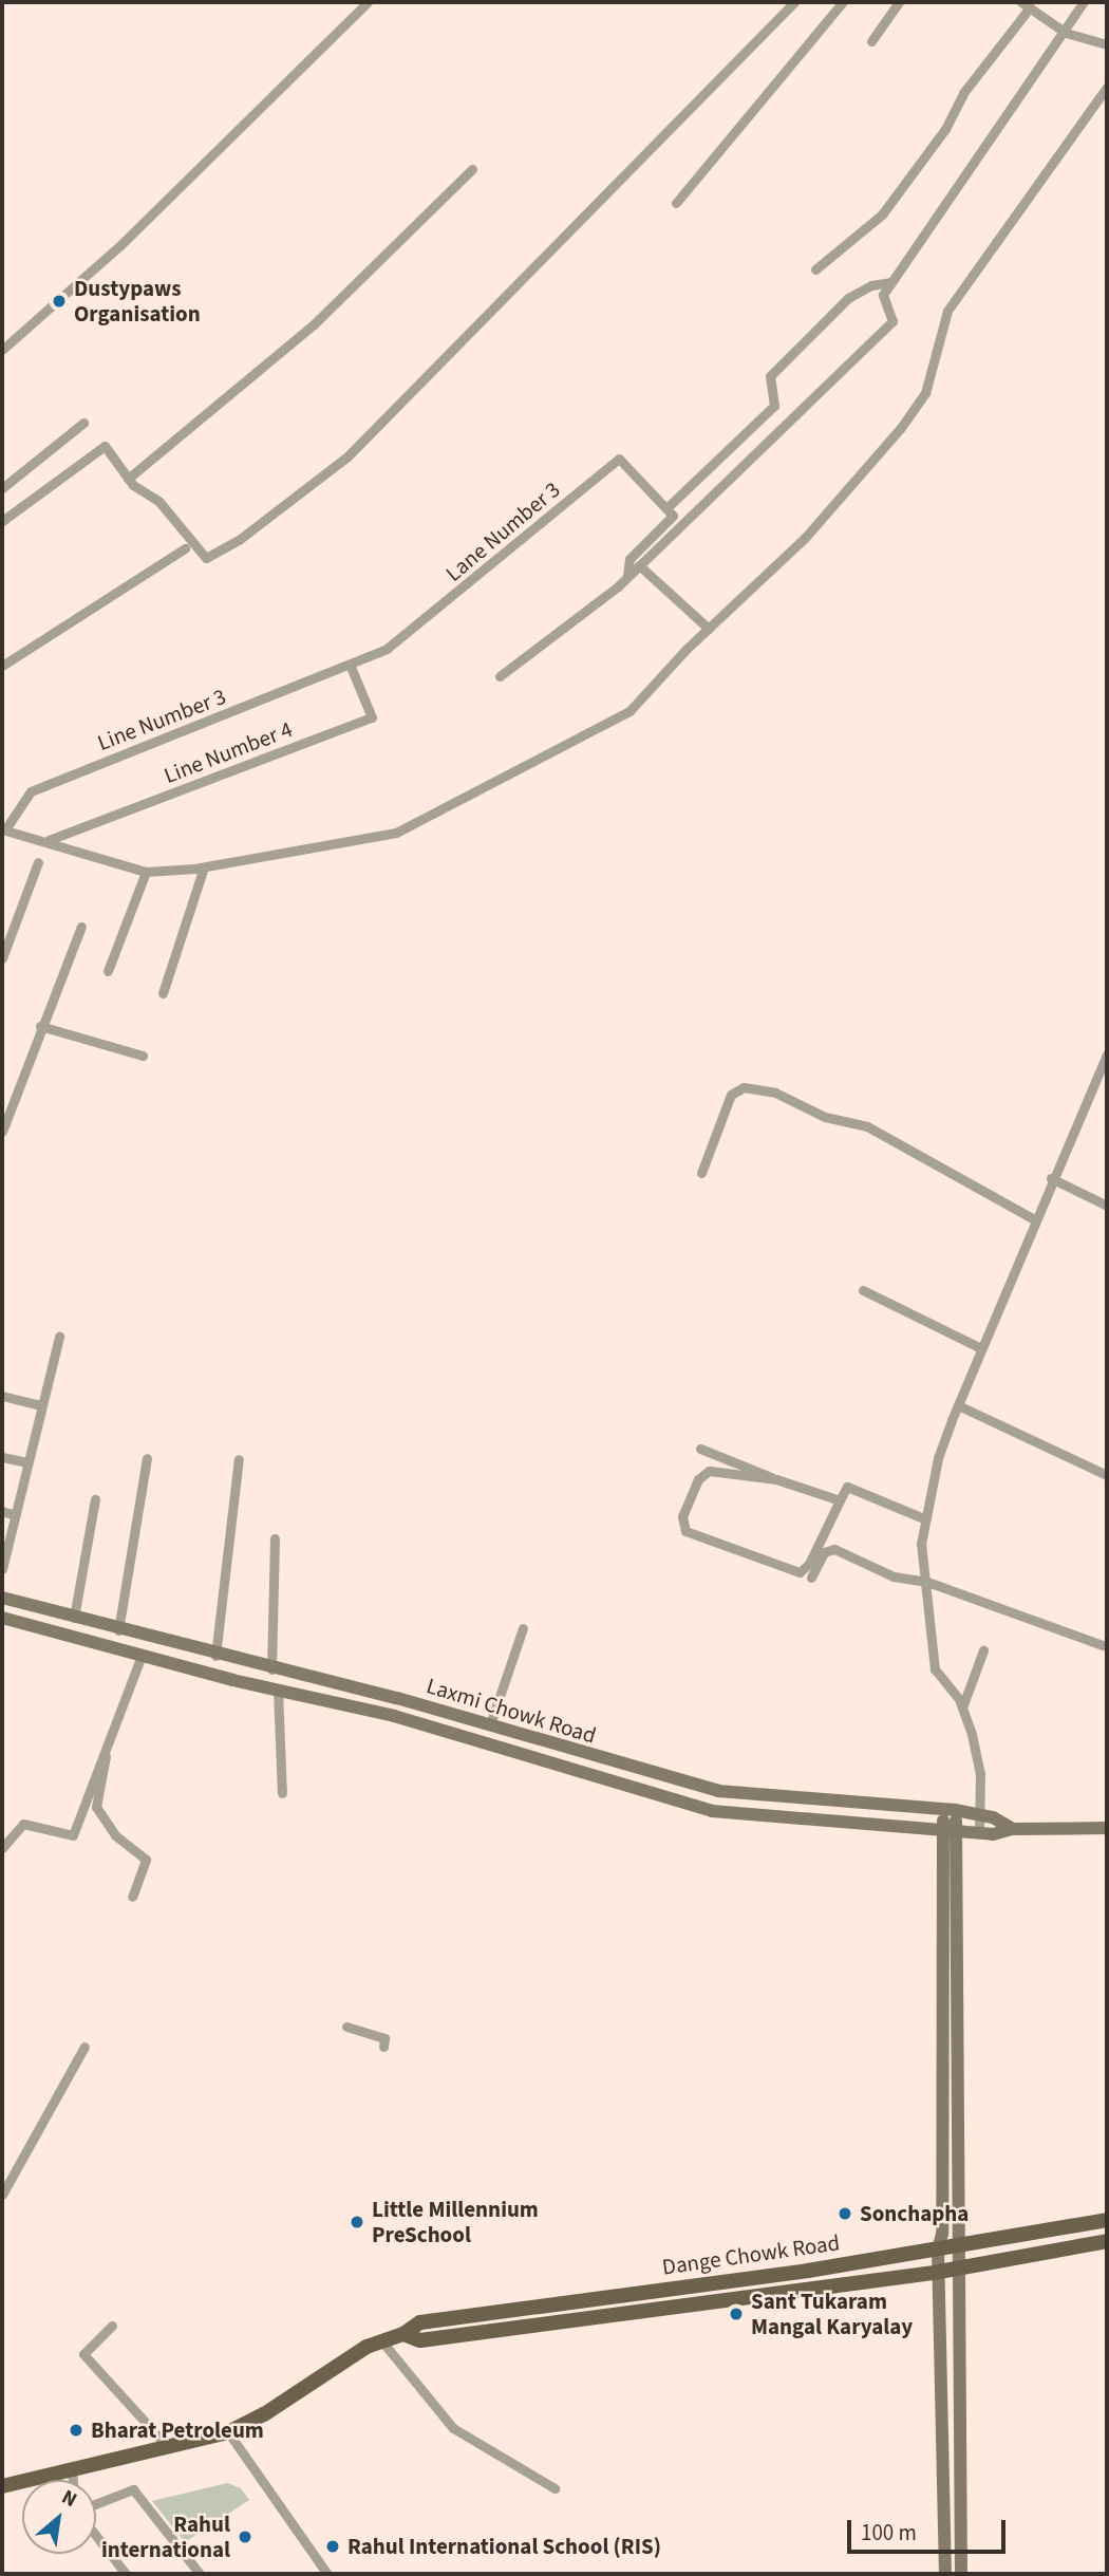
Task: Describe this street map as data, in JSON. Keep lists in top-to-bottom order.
{
  "streets": {
    "main road": ["Laxmi Chowk Road", "Dange Chowk Road"],
    "street": ["Lane Number 3", "Line Number 3", "Line Number 4"]
  },
  "crossings": [
    ["Lane Number 3", "Line Number 3"],
    ["Lane Number 3", "Line Number 4"],
    ["Line Number 3", "Line Number 4"]
  ],
  "places": [
    "Dustypaws Organisation",
    "Sonchapha",
    "Little Millennium PreSchool",
    "Sant Tukaram Mangal Karyalay",
    "Bharat Petroleum",
    "Rahul international",
    "Rahul International School (RIS)"
  ],
  "scale_bar": "100 m",
  "north": "top right"
}
